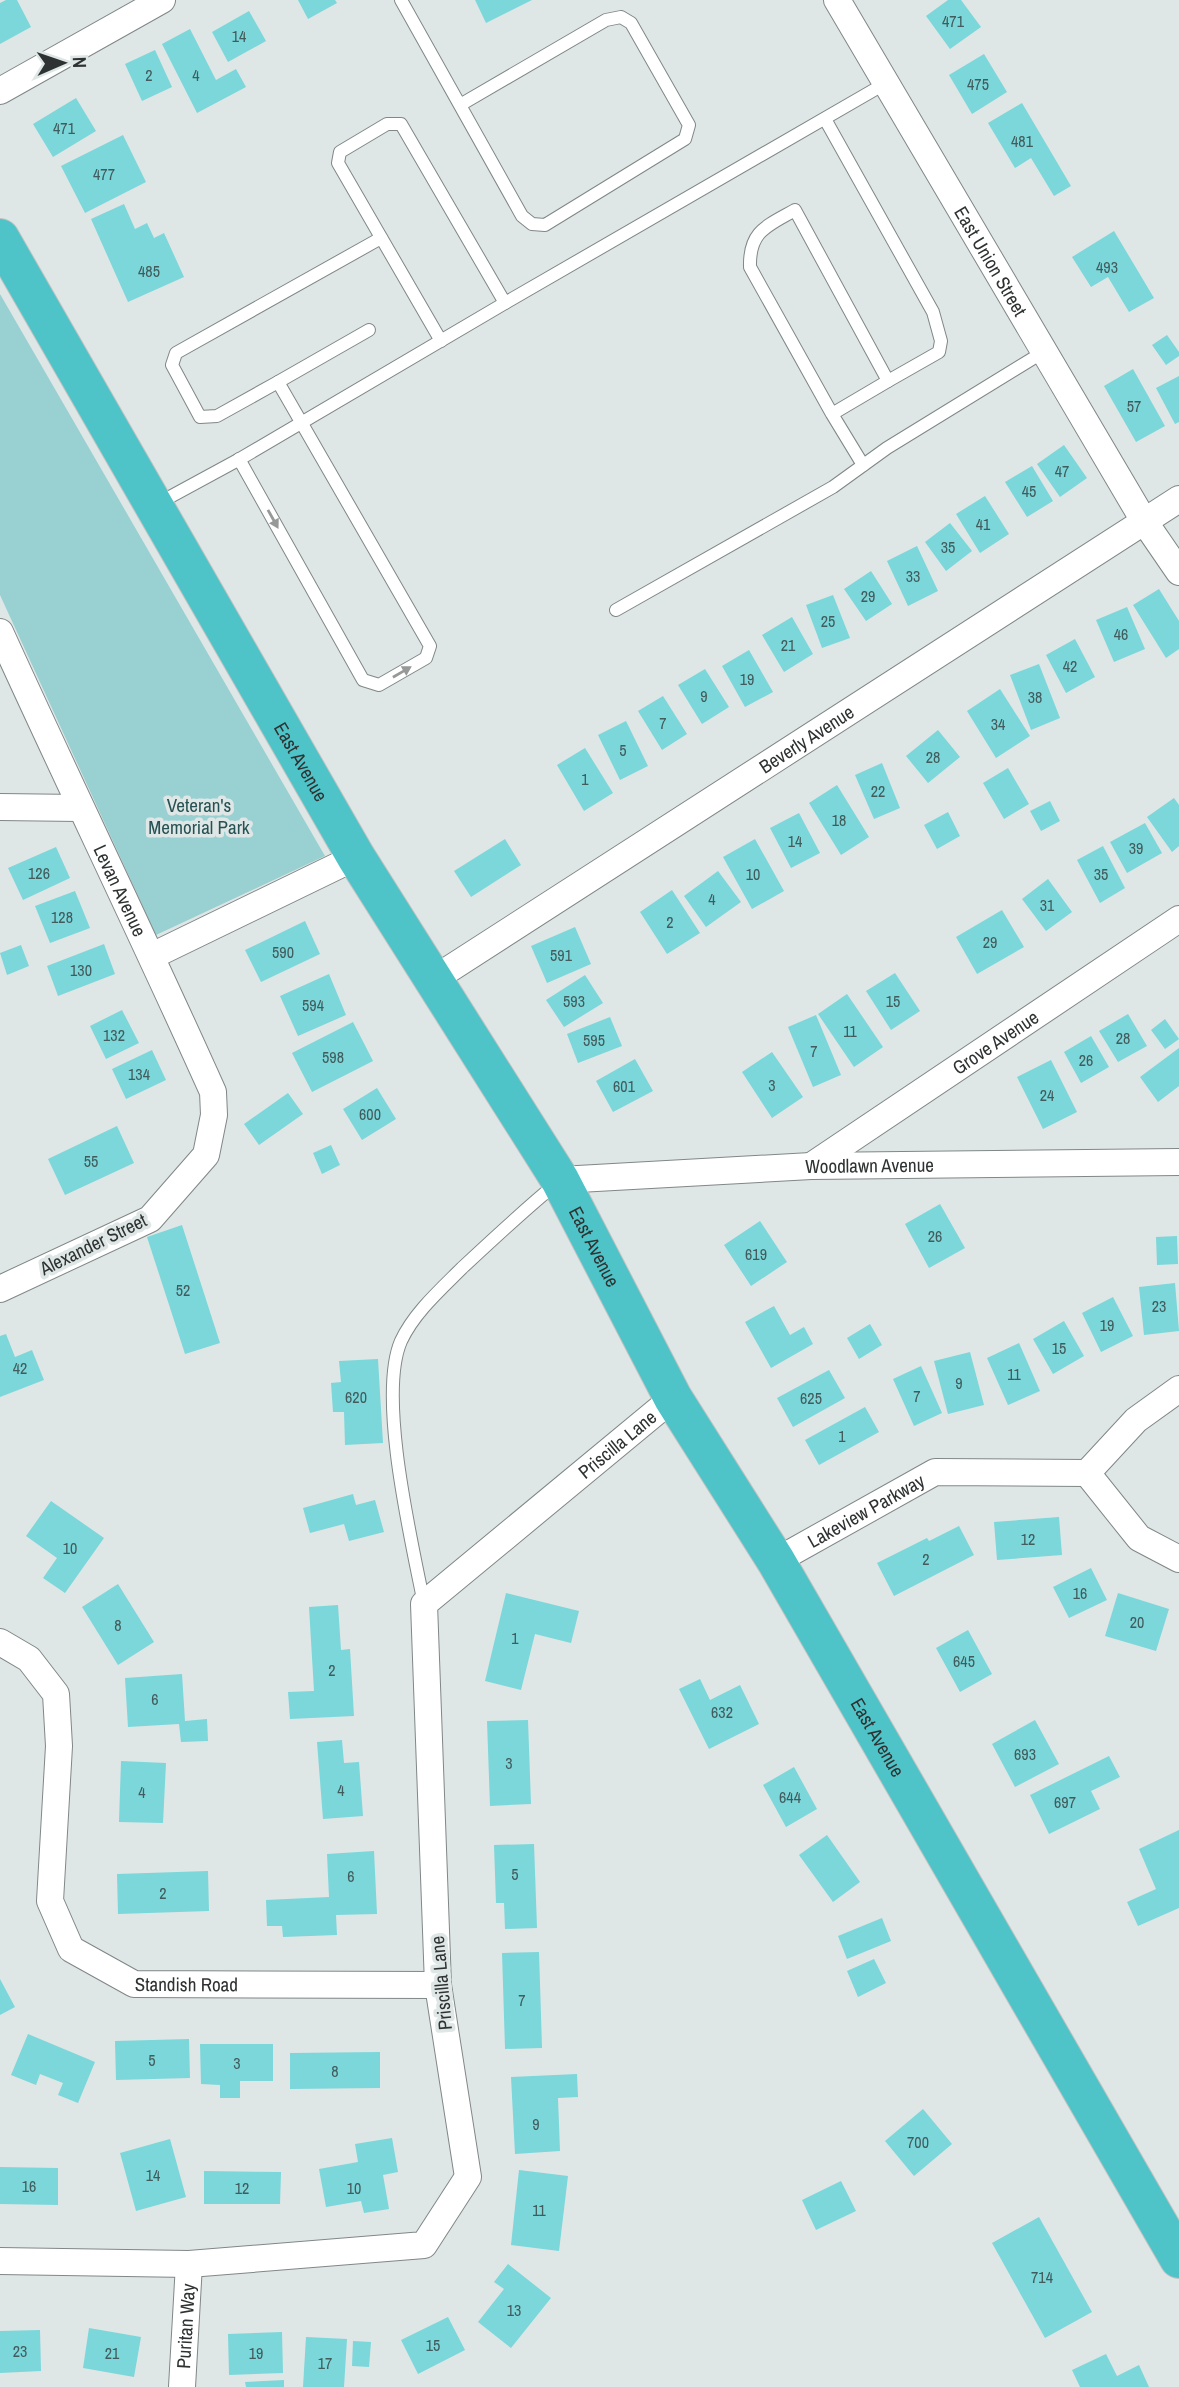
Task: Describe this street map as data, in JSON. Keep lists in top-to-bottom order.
{
  "streets": {
    "highway": ["East Avenue"],
    "street": [
      "East Union Street",
      "Beverly Avenue",
      "Levan Avenue",
      "Grove Avenue",
      "Woodlawn Avenue",
      "Alexander Street",
      "Priscilla Lane",
      "Lakeview Parkway",
      "Standish Road",
      "Puritan Way"
    ]
  },
  "crossings": [
    ["East Union Street", "Beverly Avenue"],
    ["Beverly Avenue", "East Avenue"],
    ["East Avenue", "Woodlawn Avenue"],
    ["East Avenue", "Priscilla Lane"],
    ["East Avenue", "Lakeview Parkway"],
    ["Levan Avenue", "Alexander Street"],
    ["Grove Avenue", "Woodlawn Avenue"],
    ["Priscilla Lane", "Standish Road"],
    ["Priscilla Lane", "Puritan Way"]
  ],
  "parks": ["Veteran's Memorial Park"],
  "house_numbers": [
    "471",
    "14",
    "2",
    "4",
    "475",
    "471",
    "481",
    "477",
    "493",
    "485",
    "57",
    "47",
    "45",
    "41",
    "35",
    "33",
    "29",
    "25",
    "46",
    "21",
    "42",
    "19",
    "9",
    "38",
    "7",
    "34",
    "5",
    "28",
    "1",
    "22",
    "18",
    "14",
    "39",
    "126",
    "10",
    "35",
    "4",
    "31",
    "128",
    "2",
    "29",
    "590",
    "591",
    "130",
    "593",
    "15",
    "594",
    "11",
    "132",
    "28",
    "595",
    "7",
    "598",
    "26",
    "134",
    "3",
    "601",
    "24",
    "600",
    "55",
    "26",
    "619",
    "52",
    "23",
    "19",
    "15",
    "42",
    "11",
    "9",
    "7",
    "620",
    "625",
    "1",
    "12",
    "10",
    "2",
    "16",
    "20",
    "8",
    "1",
    "645",
    "2",
    "6",
    "632",
    "693",
    "3",
    "4",
    "4",
    "644",
    "697",
    "5",
    "6",
    "2",
    "7",
    "5",
    "3",
    "8",
    "9",
    "700",
    "14",
    "16",
    "12",
    "10",
    "11",
    "714",
    "13",
    "15",
    "23",
    "21",
    "19",
    "17"
  ],
  "north": "right"
}
